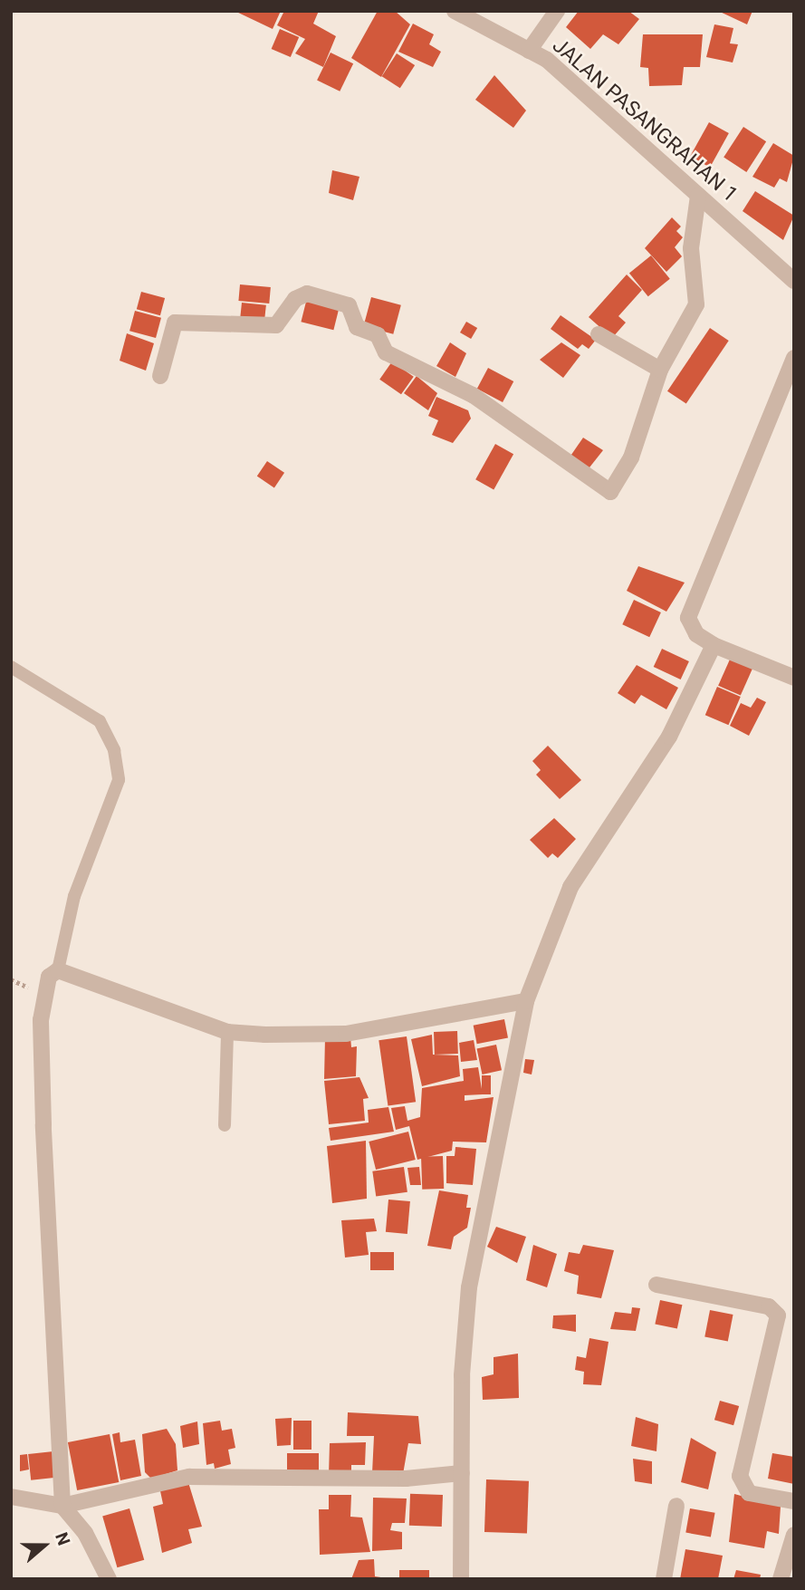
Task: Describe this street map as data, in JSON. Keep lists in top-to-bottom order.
{
  "streets": {
    "street": ["JALAN PASANGRAHAN 1"]
  },
  "north": "right"
}
